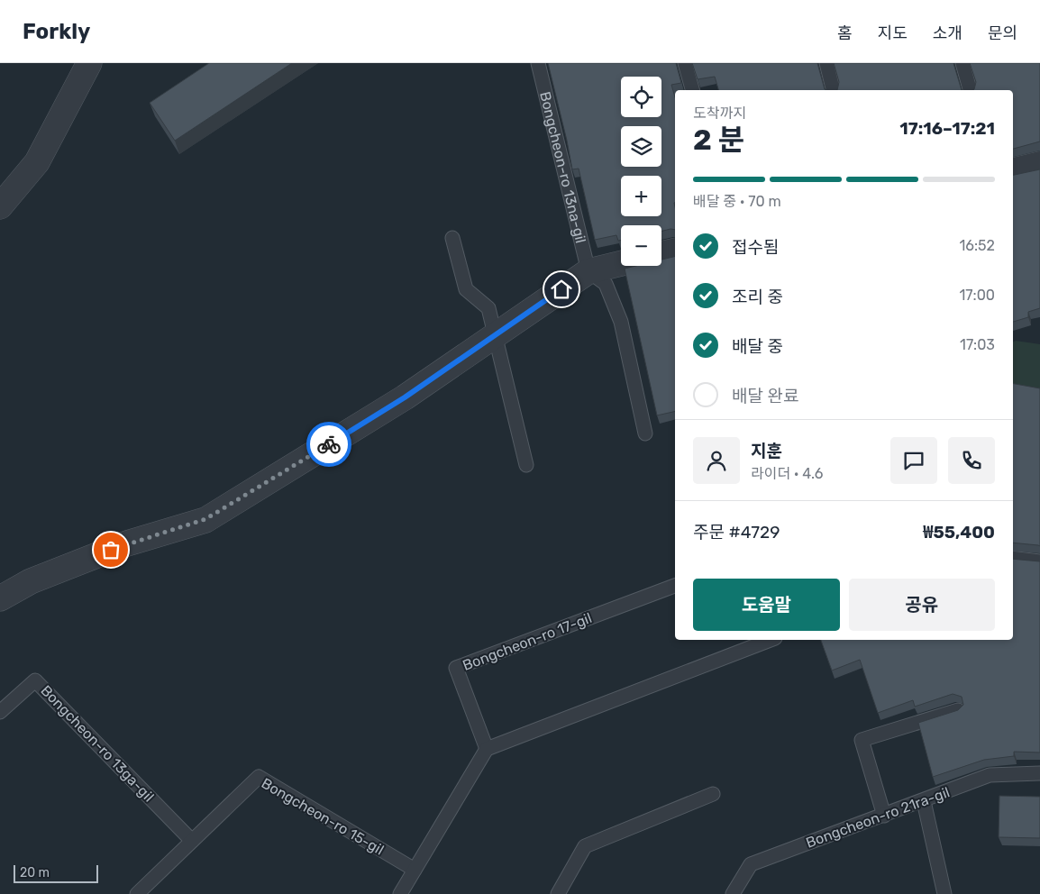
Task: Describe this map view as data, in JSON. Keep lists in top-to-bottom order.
{
  "streets": {
    "lane": [
      "Bongcheon-ro 13na-gil",
      "Bongcheon-ro 17-gil",
      "Bongcheon-ro 13ga-gil",
      "Bongcheon-ro 15-gil",
      "Bongcheon-ro 21ra-gil"
    ]
  },
  "crossings": [
    ["Bongcheon-ro 13ga-gil", "Bongcheon-ro 15-gil"]
  ],
  "scale_bar": "20 m",
  "page": {
    "header": "Forkly",
    "nav": [
      "홈",
      "지도",
      "소개",
      "문의"
    ],
    "map_buttons": ["+", "−"],
    "heading": ["2 분", "도착까지", "17:16–17:21"],
    "panel": [
      "지훈",
      "라이더 · 4.6",
      "주문 #4729",
      "₩55,400"
    ],
    "bar": "배달 중 · 70 m",
    "list": [
      ["접수됨", "16:52"],
      ["조리 중", "17:00"],
      ["배달 중", "17:03"],
      "배달 완료"
    ],
    "buttons": ["도움말", "공유"],
    "scale": "20 m"
  }
}
